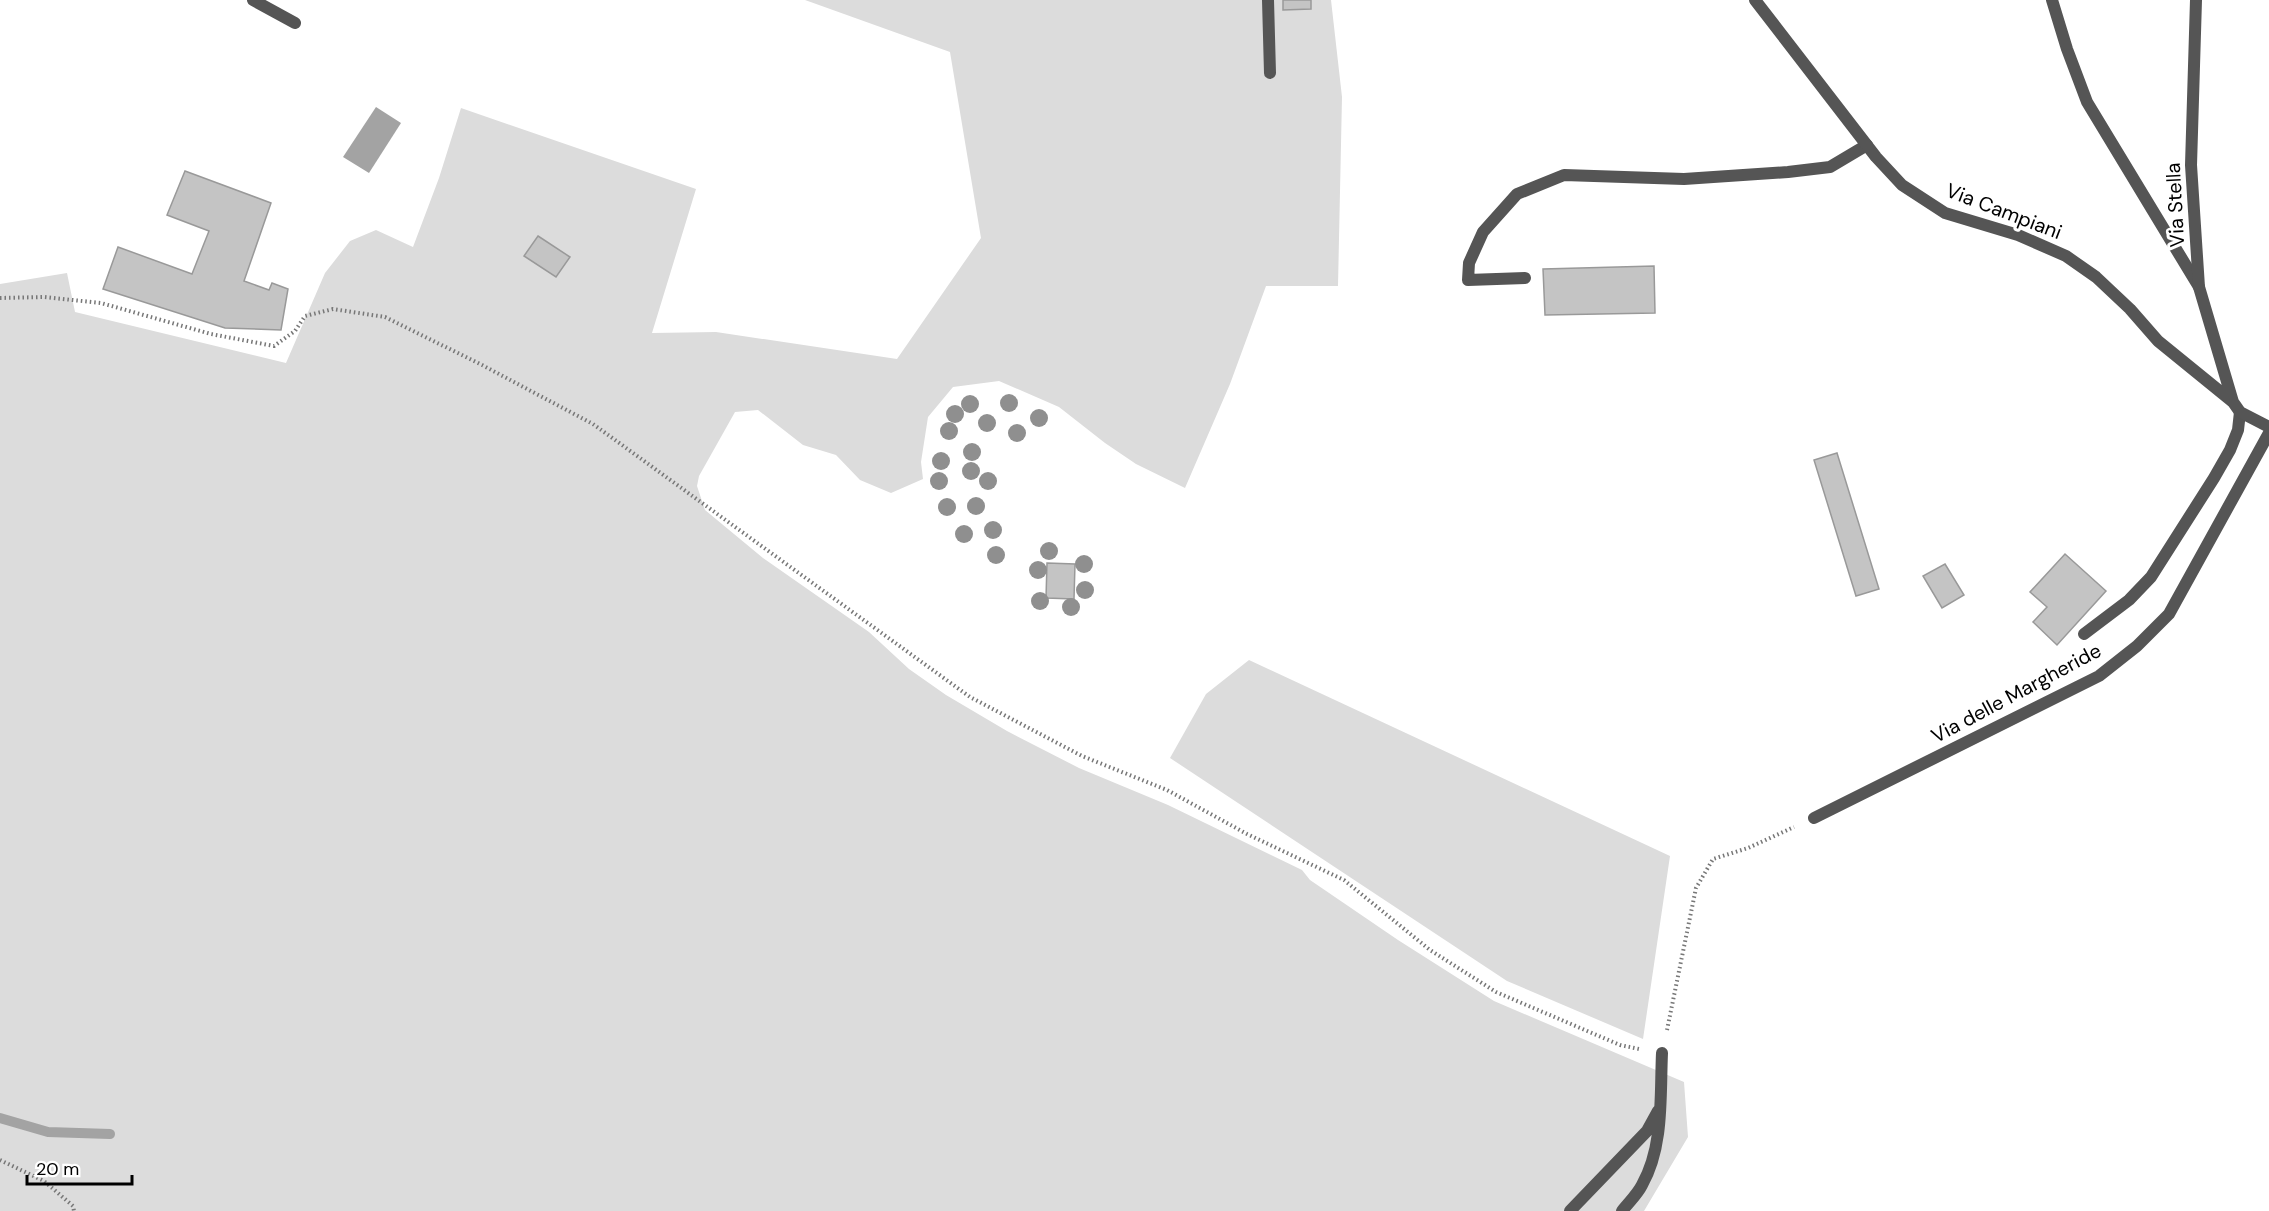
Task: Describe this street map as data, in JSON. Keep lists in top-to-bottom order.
{
  "streets": {
    "street": ["Via Stella", "Via Campiani", "Via delle Margheride"]
  },
  "crossings": [
    ["Via Stella", "Via Campiani"]
  ],
  "scale_bar": "20 m"
}
